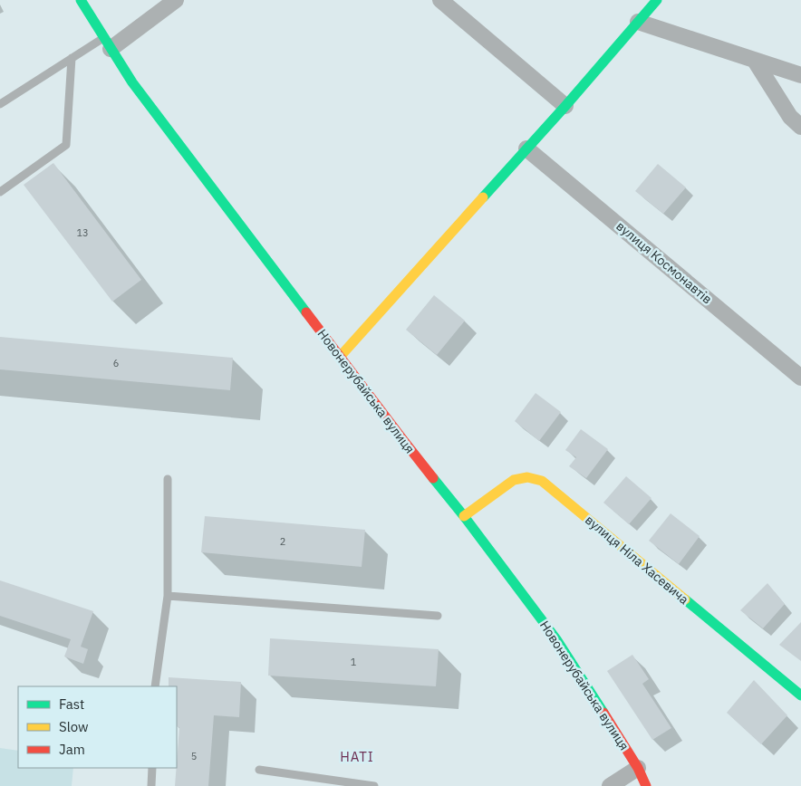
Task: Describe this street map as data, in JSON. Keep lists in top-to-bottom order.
{
  "streets": {
    "street": ["вулиця Космонавтів", "Новонерубайська вулиця", "вулиця Ніла Хасевича"]
  },
  "crossings": [
    ["Новонерубайська вулиця", "вулиця Ніла Хасевича"]
  ],
  "districts": ["НАТІ"],
  "house_numbers": [
    "13",
    "6",
    "2",
    "1",
    "5"
  ],
  "legend": ["Fast", "Slow", "Jam"]
}
